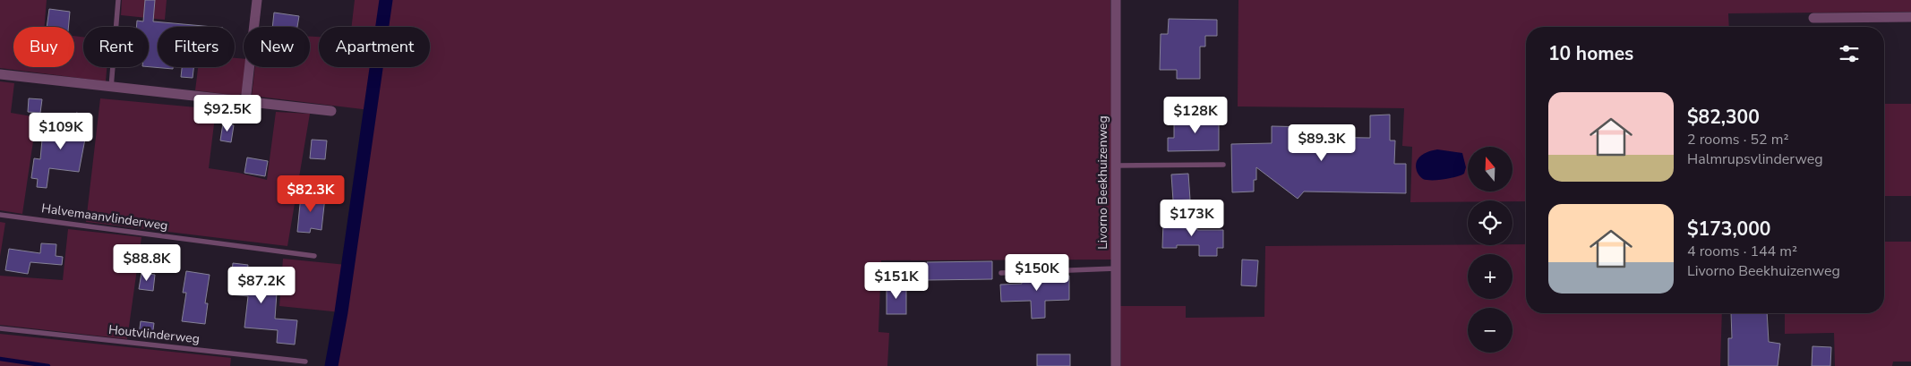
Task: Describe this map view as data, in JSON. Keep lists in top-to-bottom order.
{
  "streets": {
    "street": ["Livorno Beekhuizenweg"],
    "lane": ["Halvemaanvlinderweg", "Houtvlinderweg"]
  },
  "north": "top",
  "page": {
    "chip": [
      "Buy",
      "Rent",
      "Filters",
      "New",
      "Apartment"
    ],
    "heading": "10 homes",
    "list": [
      {
        "name": "$82,300",
        "note": "2 rooms · 52 m² · Halmrupsvlinderweg"
      },
      {
        "name": "$173,000",
        "note": "4 rooms · 144 m² · Livorno Beekhuizenweg"
      }
    ],
    "price": [
      "$92.5K",
      "$128K",
      "$109K",
      "$89.3K",
      "$82.3K",
      "$173K",
      "$88.8K",
      "$150K",
      "$151K",
      "$87.2K"
    ],
    "map_buttons": ["+", "−"]
  }
}
